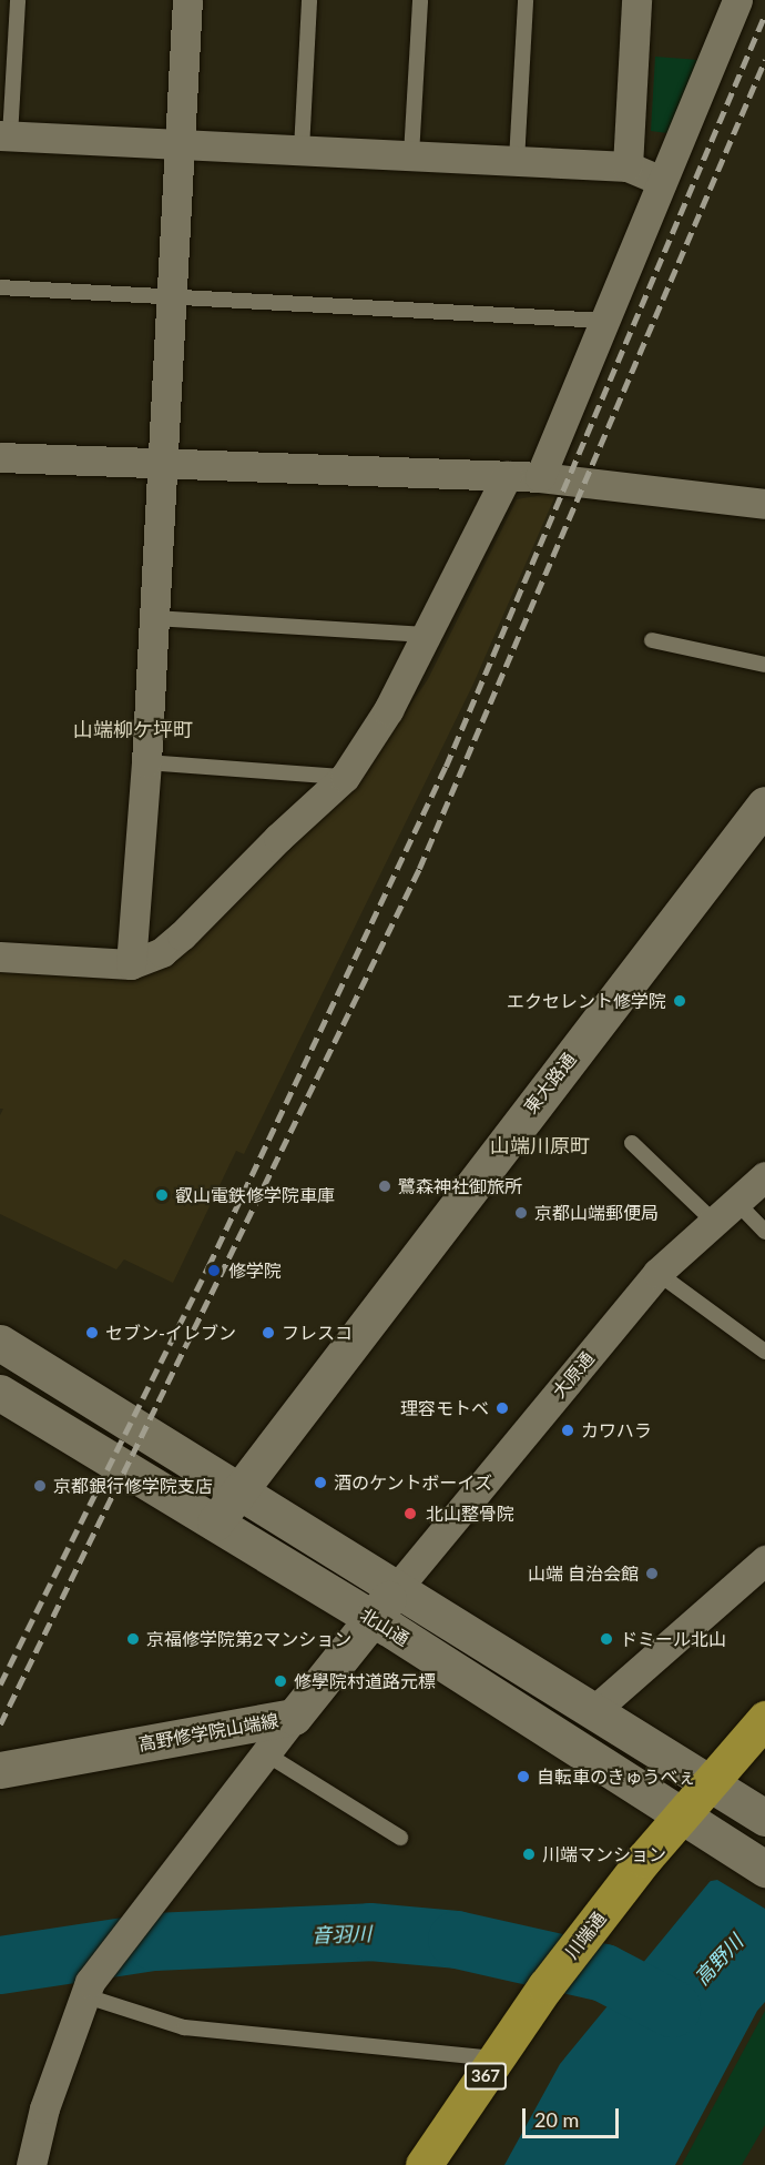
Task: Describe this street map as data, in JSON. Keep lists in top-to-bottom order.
{
  "streets": {
    "highway": ["川端通", "367"],
    "street": [
      "東大路通",
      "大原通",
      "北山通",
      "高野修学院山端線"
    ]
  },
  "crossings": [
    ["東大路通", "北山通"],
    ["大原通", "高野修学院山端線"],
    ["北山通", "高野修学院山端線"],
    ["北山通", "川端通"]
  ],
  "districts": ["山端柳ケ坪町", "山端川原町"],
  "water": ["音羽川", "高野川"],
  "places": [
    "エクセレント修学院",
    "鷺森神社御旅所",
    "叡山電鉄修学院車庫",
    "京都山端郵便局",
    "修学院",
    "セブン-イレブン",
    "フレスコ",
    "理容モトベ",
    "カワハラ",
    "酒のケントボーイズ",
    "京都銀行修学院支店",
    "北山整骨院",
    "山端 自治会館",
    "京福修学院第2マンション",
    "ドミール北山",
    "修學院村道路元標",
    "自転車のきゅうべぇ",
    "川端マンション"
  ],
  "scale_bar": "20 m"
}
